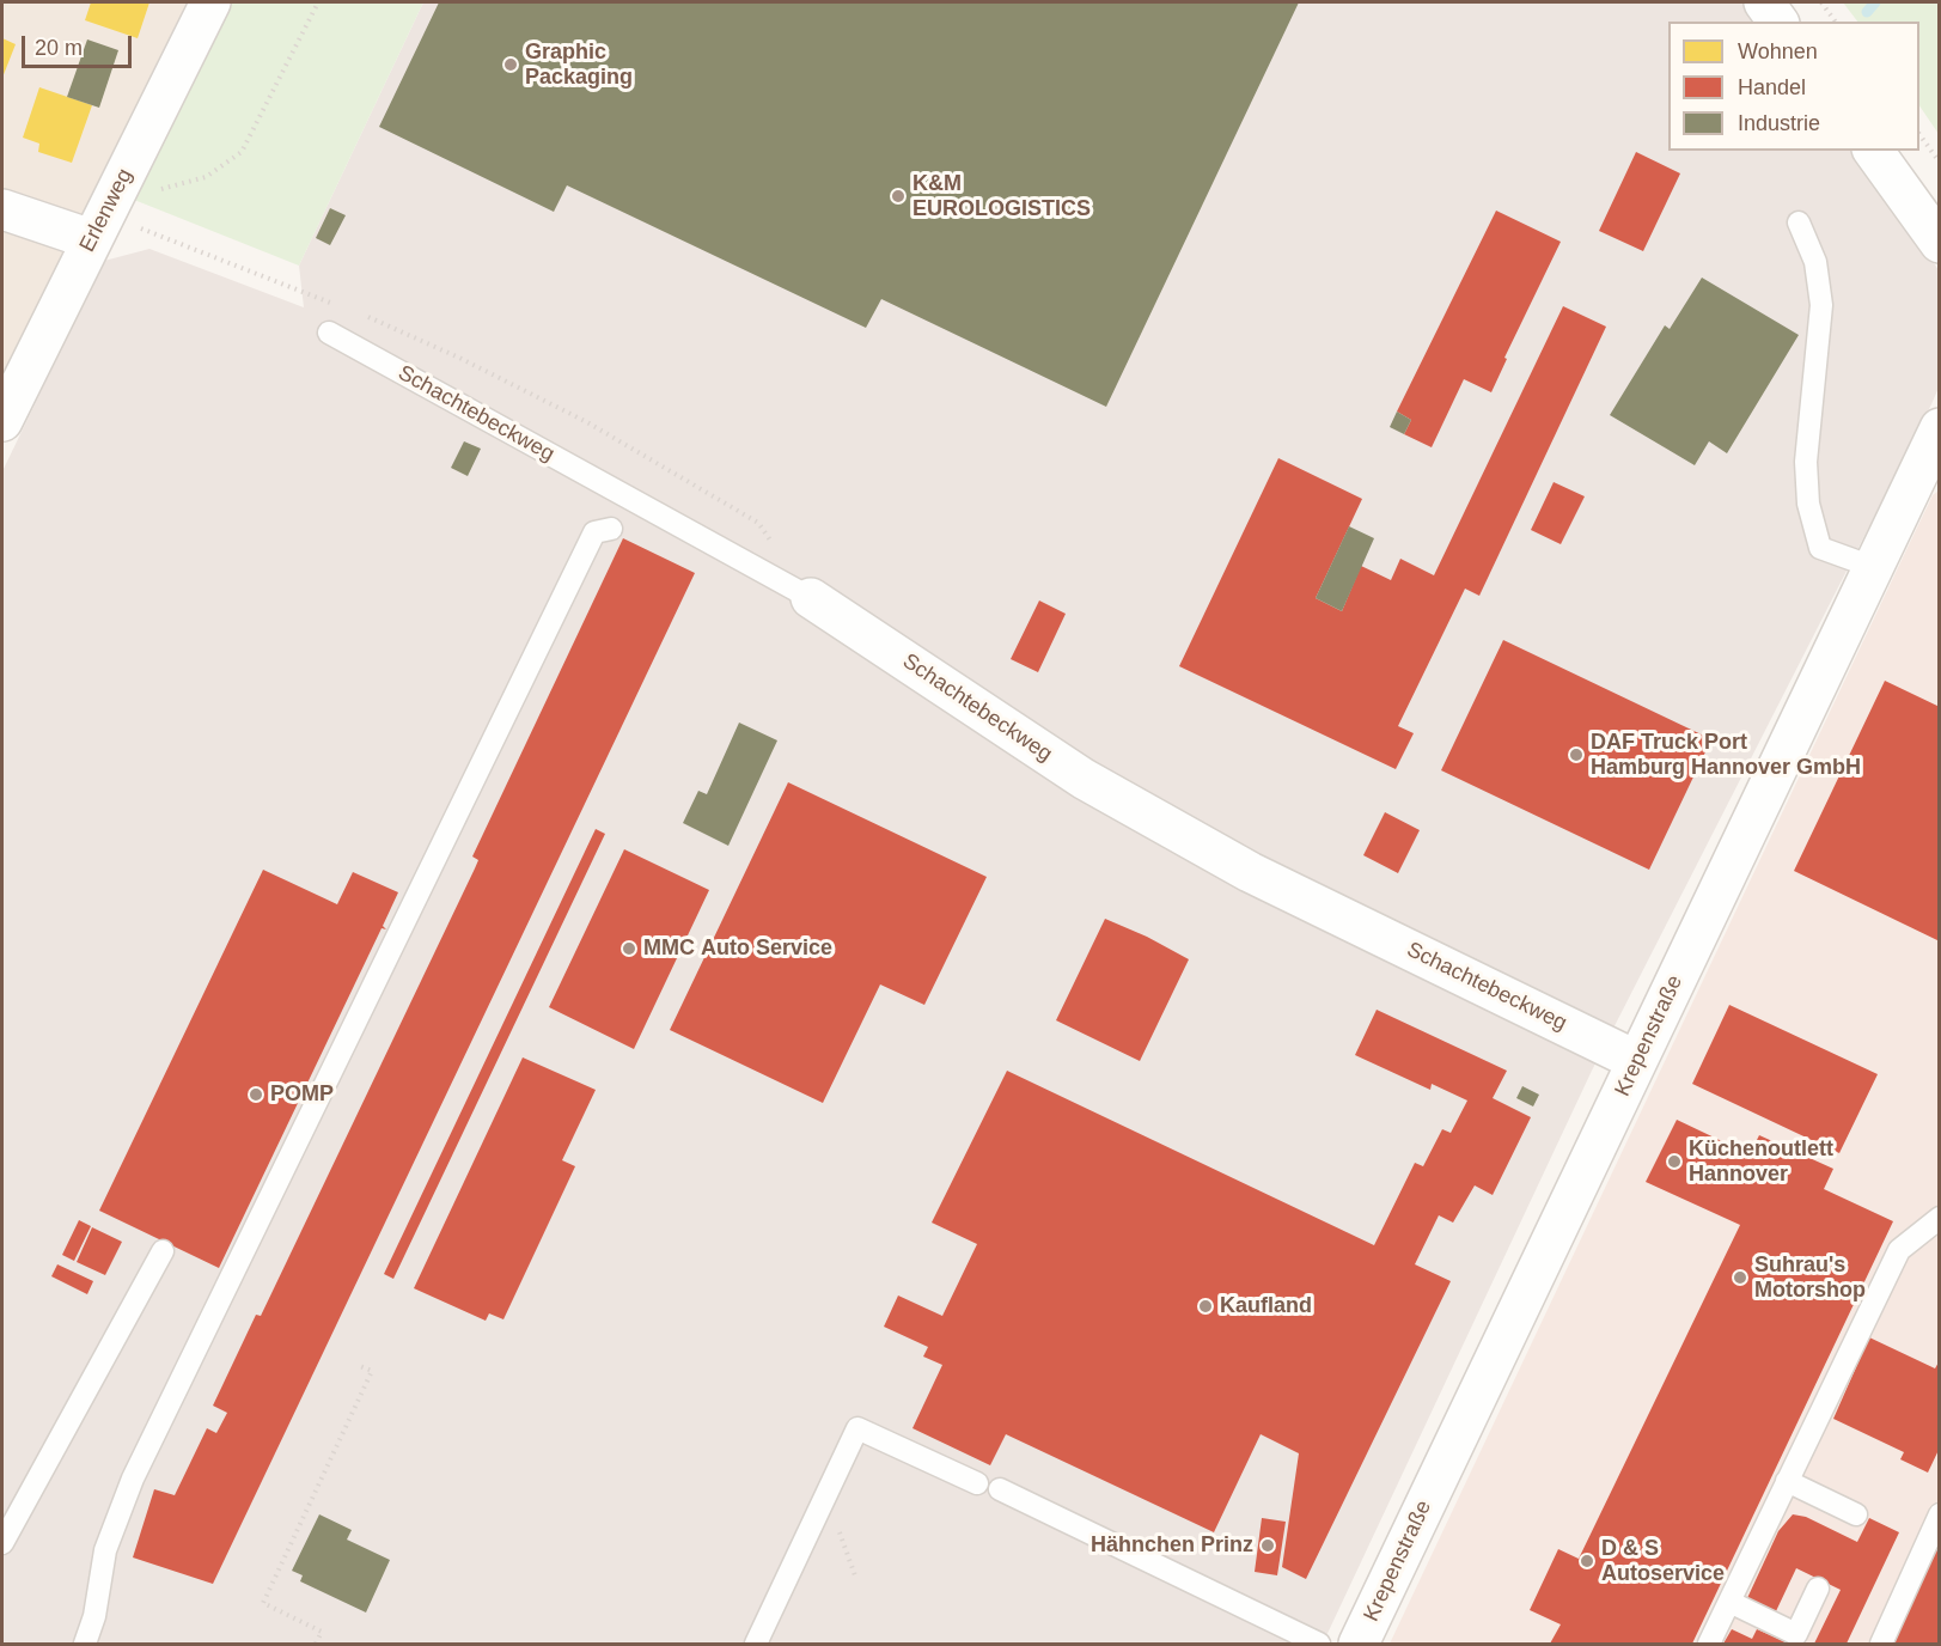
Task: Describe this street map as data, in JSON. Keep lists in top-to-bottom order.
{
  "streets": {
    "street": ["Erlenweg", "Schachtebeckweg", "Krepenstraße"]
  },
  "crossings": [
    ["Schachtebeckweg", "Krepenstraße"]
  ],
  "places": [
    "Graphic Packaging",
    "K&M EUROLOGISTICS",
    "DAF Truck Port Hamburg Hannover GmbH",
    "MMC Auto Service",
    "POMP",
    "Küchenoutlett Hannover",
    "Suhrau's Motorshop",
    "Kaufland",
    "Hähnchen Prinz",
    "D & S Autoservice"
  ],
  "legend": ["Wohnen", "Handel", "Industrie"],
  "scale_bar": "20 m"
}
